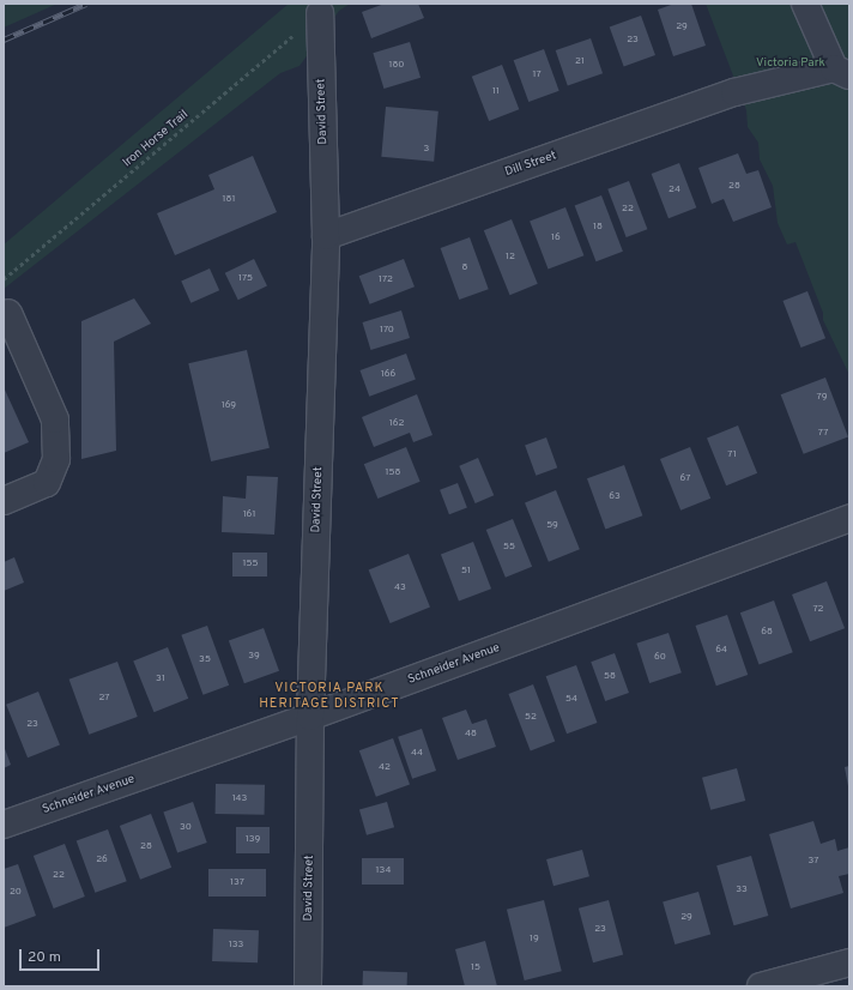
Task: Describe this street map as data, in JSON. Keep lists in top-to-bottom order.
{
  "streets": {
    "street": ["David Street", "Dill Street", "Schneider Avenue"],
    "path": ["Iron Horse Trail"]
  },
  "crossings": [
    ["David Street", "Iron Horse Trail"],
    ["David Street", "Dill Street"],
    ["David Street", "Schneider Avenue"]
  ],
  "districts": ["VICTORIA PARK HERITAGE DISTRICT"],
  "parks": ["Victoria Park"],
  "house_numbers": [
    "29",
    "23",
    "21",
    "180",
    "17",
    "11",
    "3",
    "28",
    "24",
    "181",
    "22",
    "18",
    "16",
    "12",
    "8",
    "175",
    "172",
    "170",
    "166",
    "79",
    "169",
    "162",
    "77",
    "71",
    "158",
    "67",
    "63",
    "161",
    "59",
    "55",
    "155",
    "51",
    "43",
    "72",
    "68",
    "64",
    "39",
    "60",
    "35",
    "58",
    "31",
    "27",
    "54",
    "52",
    "23",
    "48",
    "44",
    "42",
    "143",
    "30",
    "139",
    "28",
    "26",
    "37",
    "134",
    "22",
    "137",
    "33",
    "20",
    "29",
    "23",
    "19",
    "133",
    "15"
  ],
  "scale_bar": "20 m"
}
